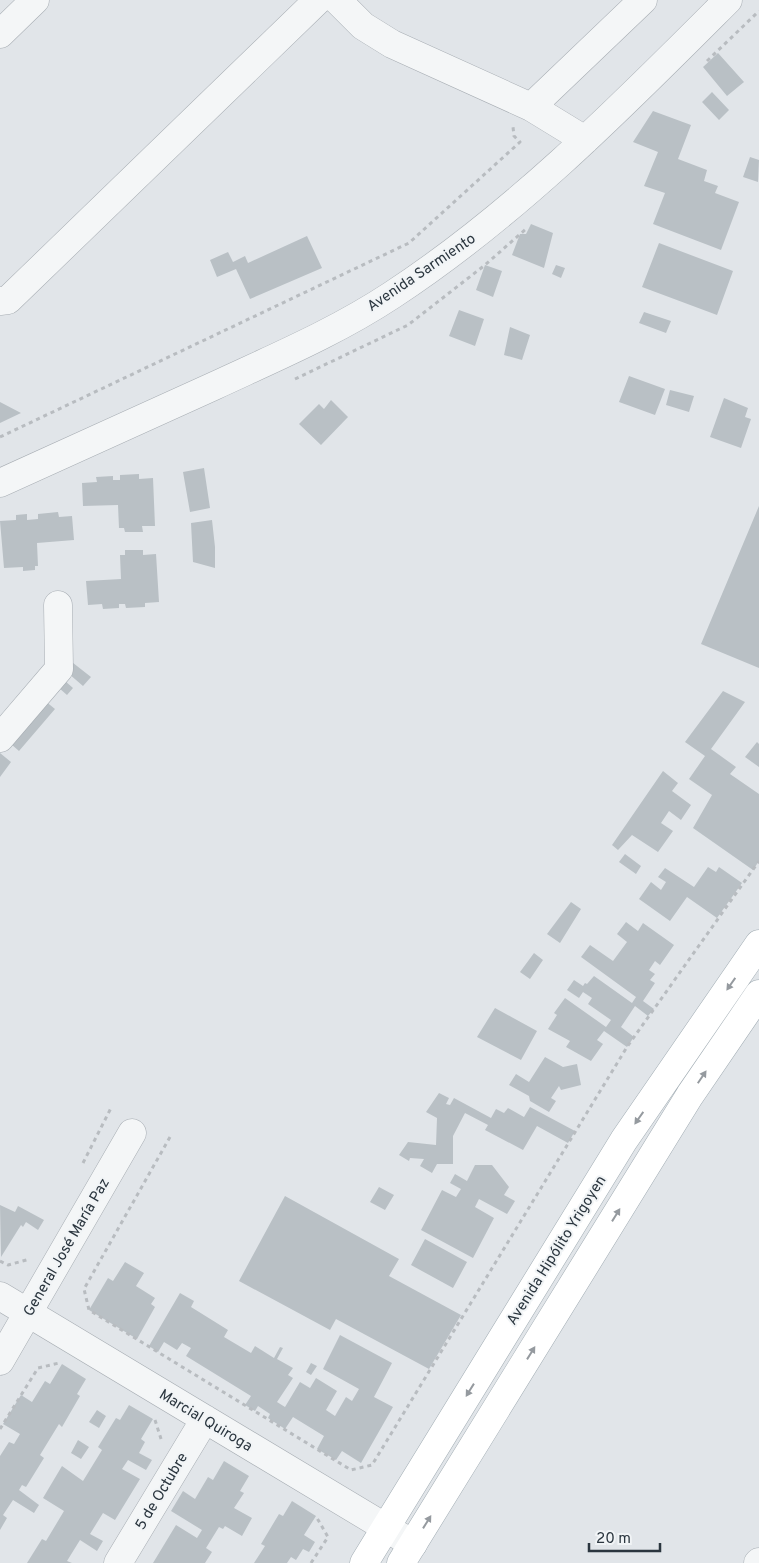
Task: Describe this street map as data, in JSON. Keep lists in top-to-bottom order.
{
  "streets": {
    "main road": ["Avenida Hipólito Yrigoyen"],
    "street": [
      "Avenida Sarmiento",
      "General José María Paz",
      "Marcial Quiroga",
      "5 de Octubre"
    ]
  },
  "crossings": [
    ["General José María Paz", "Marcial Quiroga"],
    ["Avenida Hipólito Yrigoyen", "Marcial Quiroga"],
    ["Marcial Quiroga", "5 de Octubre"]
  ],
  "scale_bar": "20 m"
}
